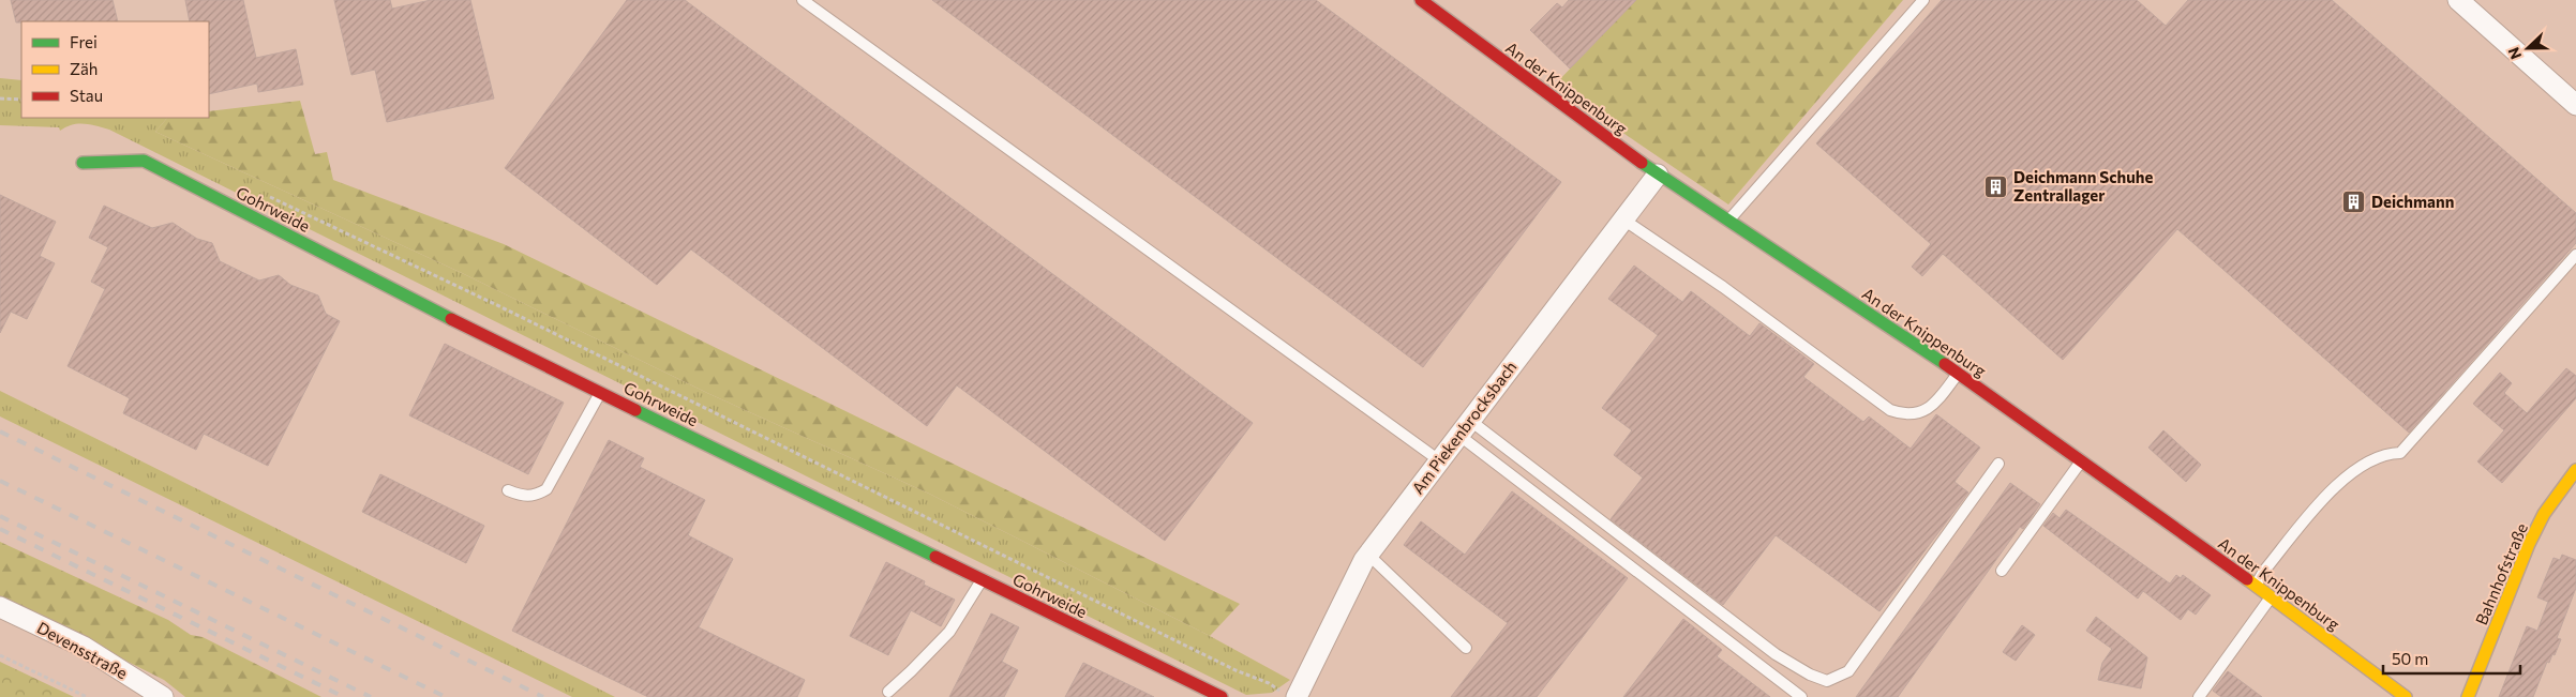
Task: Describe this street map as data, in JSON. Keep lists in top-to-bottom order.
{
  "streets": {
    "street": [
      "An der Knippenburg",
      "Gohrweide",
      "Am Piekenbrocksbach",
      "Bahnhofstraße",
      "Devensstraße"
    ]
  },
  "crossings": [
    ["An der Knippenburg", "Am Piekenbrocksbach"],
    ["Gohrweide", "Am Piekenbrocksbach"]
  ],
  "places": {
    "building": ["Deichmann Schuhe Zentrallager", "Deichmann"]
  },
  "legend": ["Frei", "Zäh", "Stau"],
  "scale_bar": "50 m",
  "north": "left"
}
